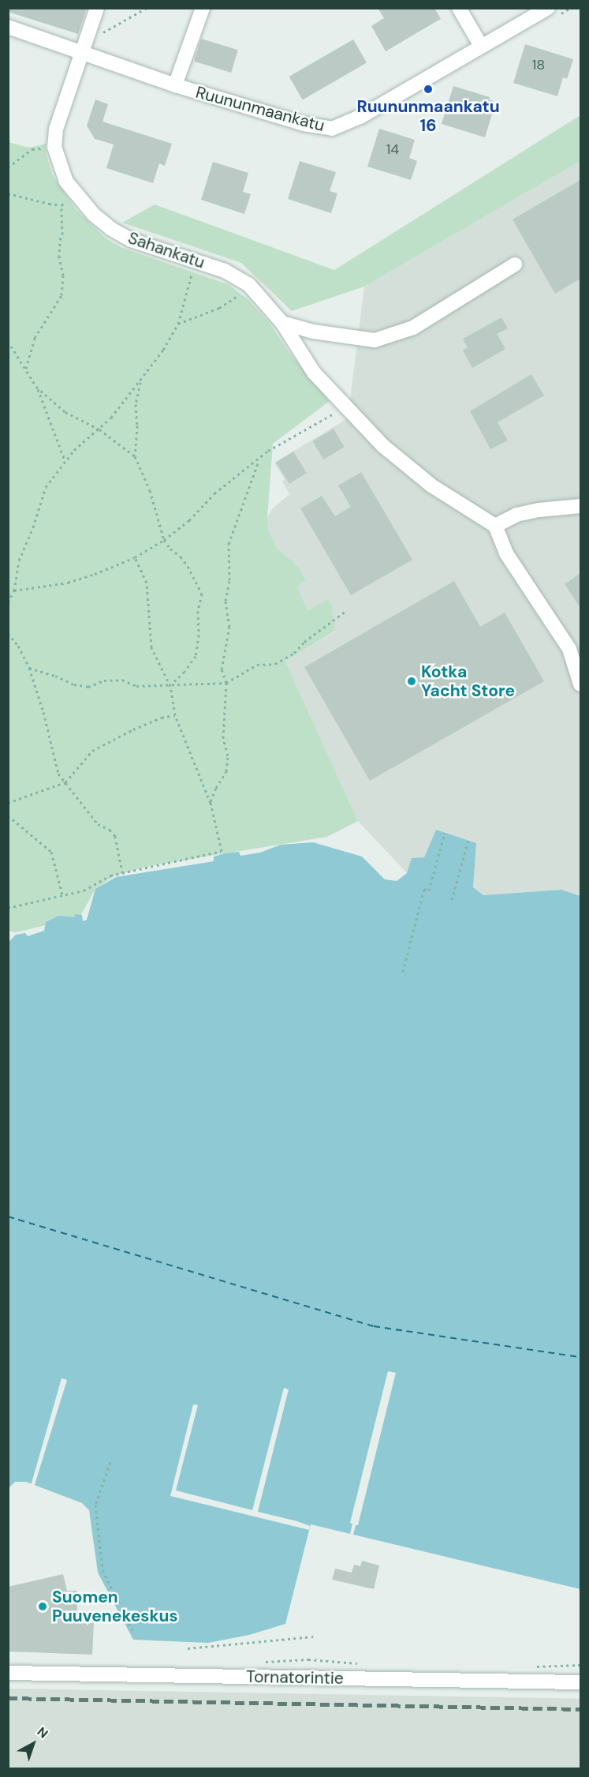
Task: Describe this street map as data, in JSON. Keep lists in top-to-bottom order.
{
  "streets": {
    "street": ["Ruununmaankatu", "Sahankatu", "Tornatorintie"]
  },
  "crossings": [
    ["Ruununmaankatu", "Sahankatu"]
  ],
  "places": ["Ruununmaankatu 16", "Kotka Yacht Store", "Suomen Puuvenekeskus"],
  "house_numbers": ["18", "14"],
  "north": "top right"
}
